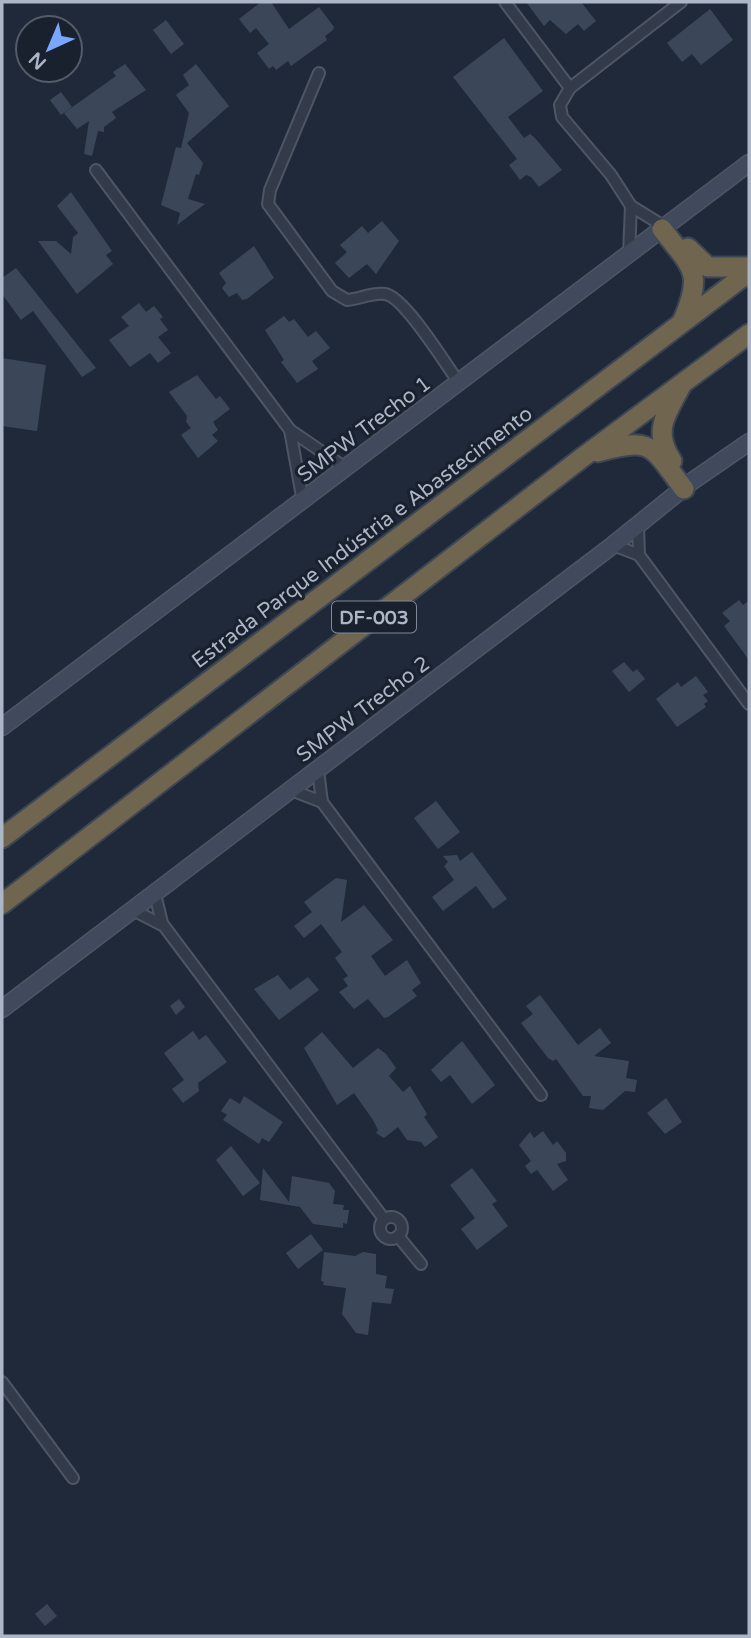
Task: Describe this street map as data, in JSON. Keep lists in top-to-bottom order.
{
  "streets": {
    "highway": ["Estrada Parque Indústria e Abastecimento", "DF-003"],
    "street": ["SMPW Trecho 1", "SMPW Trecho 2"]
  },
  "north": "bottom left"
}
